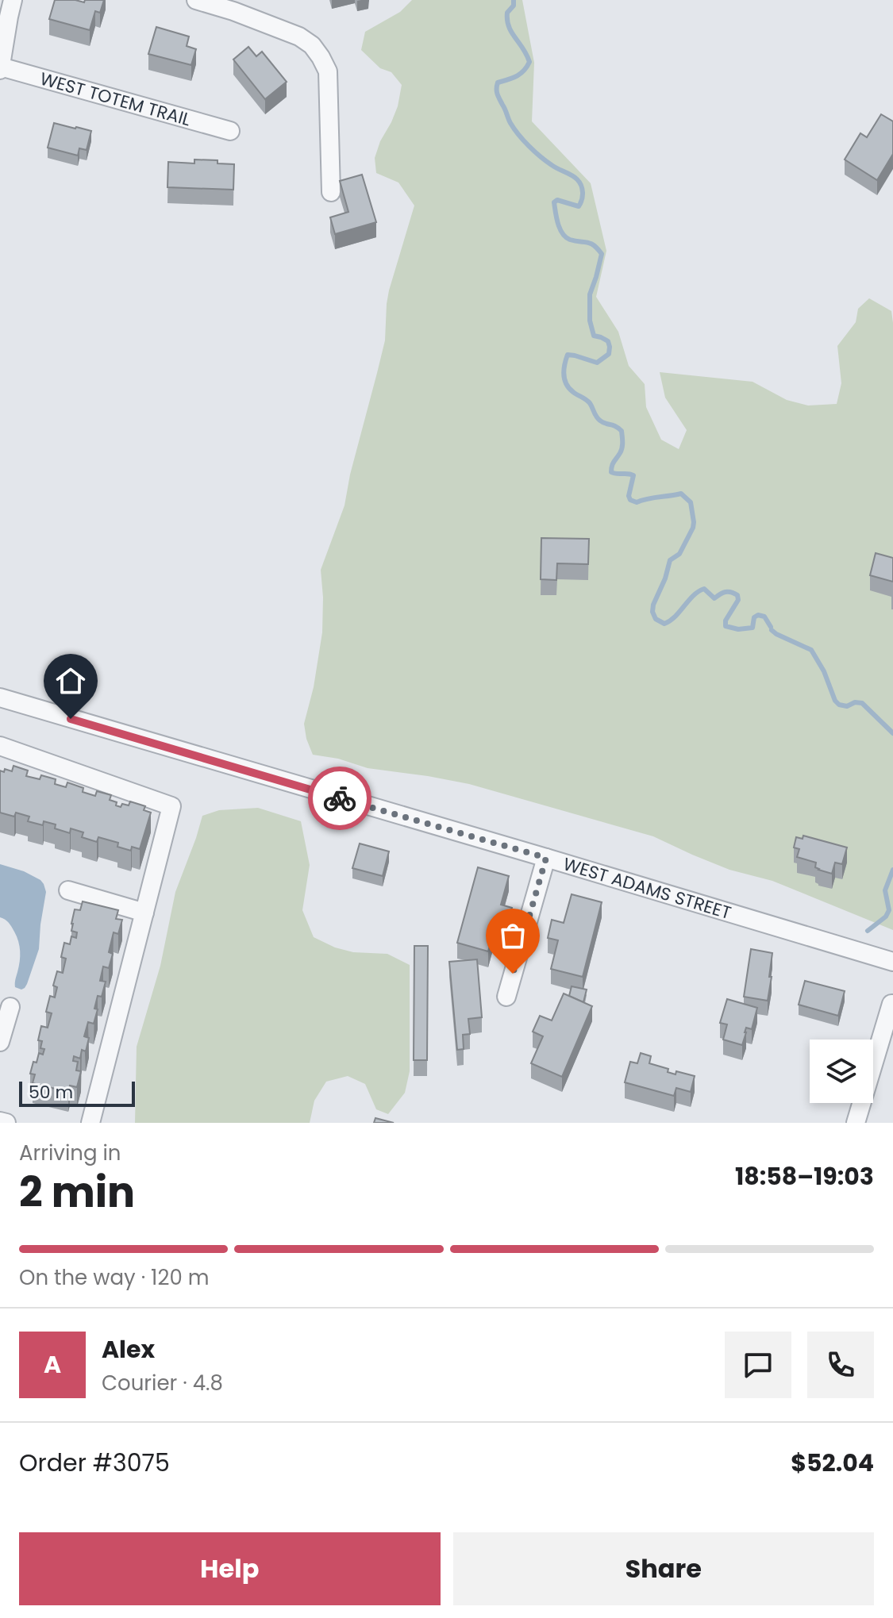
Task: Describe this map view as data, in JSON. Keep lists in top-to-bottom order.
{
  "streets": {
    "street": ["WEST TOTEM TRAIL", "WEST ADAMS STREET"]
  },
  "scale_bar": "50 m",
  "page": {
    "scale": "50 m",
    "heading": ["2 min", "Arriving in", "18:58–19:03"],
    "panel": [
      "Alex",
      "Courier · 4.8",
      "Order #3075",
      "$52.04"
    ],
    "bar": "On the way · 120 m",
    "round": "A",
    "buttons": ["Help", "Share"]
  }
}
